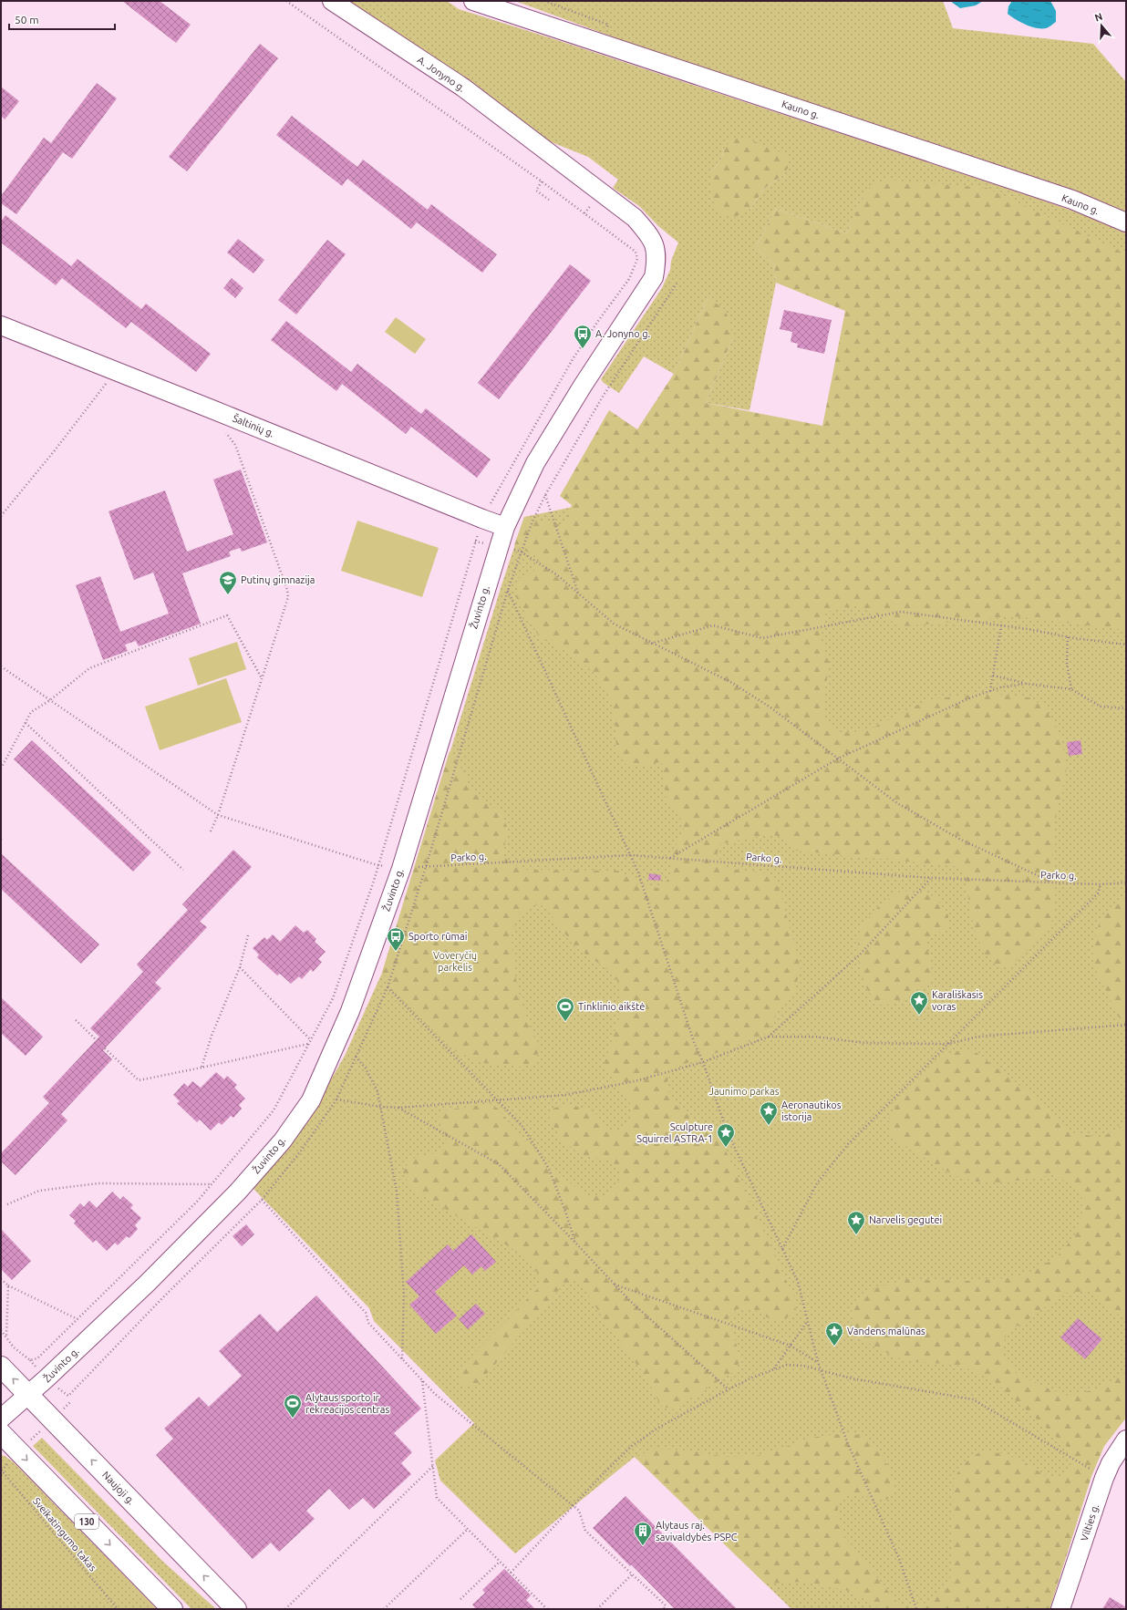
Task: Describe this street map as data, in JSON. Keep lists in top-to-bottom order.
{
  "streets": {
    "main road": ["Naujoji g.", "130"],
    "street": [
      "A. Jonyno g.",
      "Kauno g.",
      "Šaltinių g.",
      "Žuvinto g.",
      "Vilties g."
    ],
    "path": ["Parko g.", "Sveikatingumo takas"]
  },
  "crossings": [
    ["A. Jonyno g.", "Žuvinto g."],
    ["Šaltinių g.", "Žuvinto g."],
    ["Žuvinto g.", "Parko g."],
    ["Žuvinto g.", "Naujoji g."]
  ],
  "parks": ["Voveryčių parkelis", "Jaunimo parkas"],
  "places": {
    "bus stop": ["A. Jonyno g.", "Sporto rūmai"],
    "school or university": ["Putinų gimnazija"],
    "place": [
      "Karališkasis voras",
      "Aeronautikos istorija",
      "Sculpture Squirrel ASTRA-1",
      "Narvelis gegutei",
      "Vandens malūnas"
    ],
    "sports": ["Tinklinio aikštė", "Alytaus sporto ir rekreacijos centras"],
    "building": ["Alytaus raj. savivaldybės PSPC"]
  },
  "scale_bar": "50 m",
  "north": "top"
}
